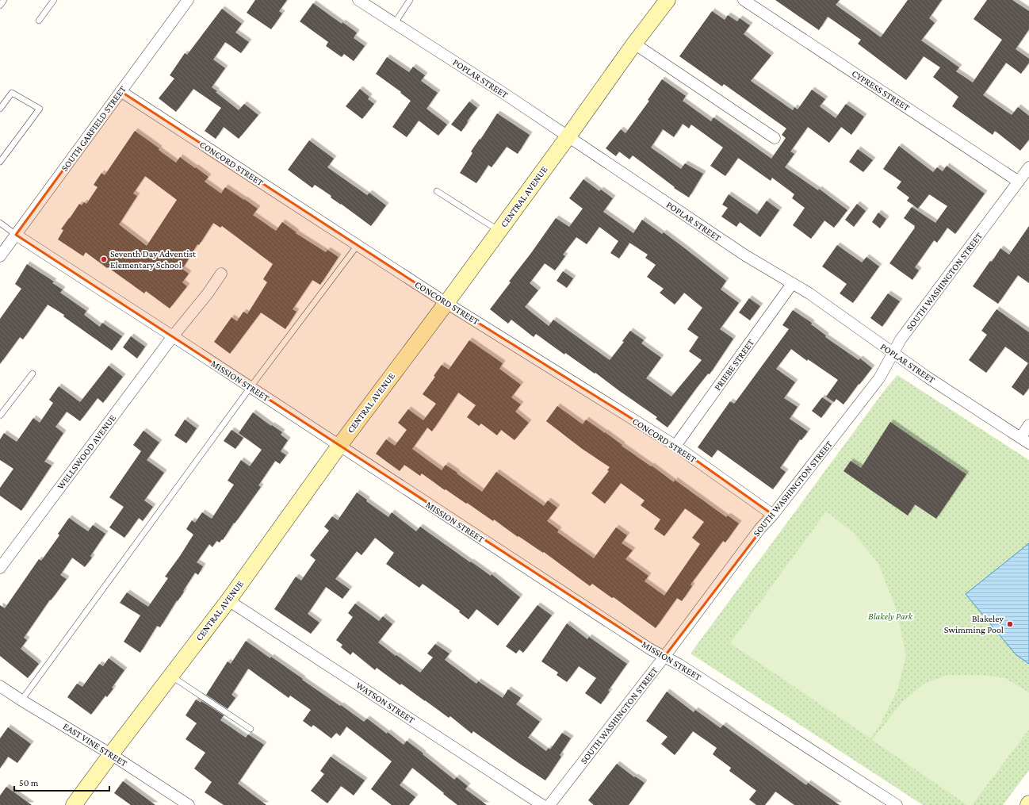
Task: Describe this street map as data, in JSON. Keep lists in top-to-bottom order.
{
  "streets": {
    "street": [
      "POPLAR STREET",
      "CYPRESS STREET",
      "SOUTH GARFIELD STREET",
      "CONCORD STREET",
      "CENTRAL AVENUE",
      "SOUTH WASHINGTON STREET",
      "PRIEBE STREET",
      "MISSION STREET",
      "WELLSWOOD AVENUE",
      "WATSON STREET",
      "EAST VINE STREET"
    ]
  },
  "crossings": [
    ["POPLAR STREET", "CENTRAL AVENUE"],
    ["POPLAR STREET", "SOUTH WASHINGTON STREET"],
    ["POPLAR STREET", "PRIEBE STREET"],
    ["CYPRESS STREET", "SOUTH WASHINGTON STREET"],
    ["SOUTH GARFIELD STREET", "CONCORD STREET"],
    ["SOUTH GARFIELD STREET", "MISSION STREET"],
    ["CONCORD STREET", "CENTRAL AVENUE"],
    ["CONCORD STREET", "SOUTH WASHINGTON STREET"],
    ["CONCORD STREET", "PRIEBE STREET"],
    ["CENTRAL AVENUE", "MISSION STREET"],
    ["CENTRAL AVENUE", "WATSON STREET"],
    ["CENTRAL AVENUE", "EAST VINE STREET"],
    ["SOUTH WASHINGTON STREET", "MISSION STREET"],
    ["MISSION STREET", "WELLSWOOD AVENUE"]
  ],
  "parks": ["Blakely Park"],
  "places": ["Seventh Day Adventist Elementary School", "Blakeley Swimming Pool"],
  "scale_bar": "50 m"
}
